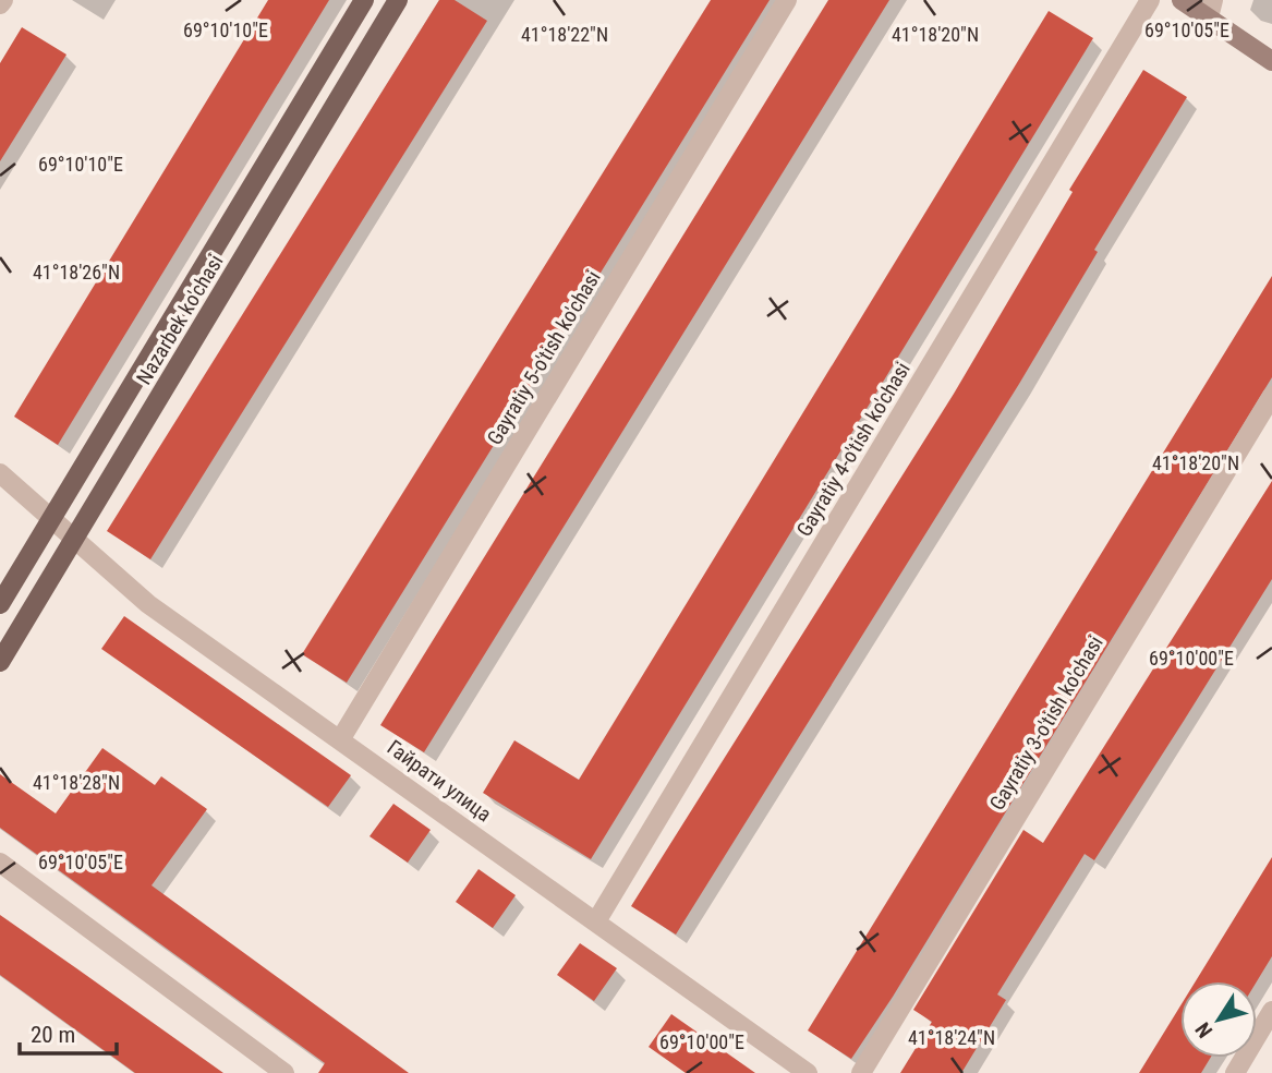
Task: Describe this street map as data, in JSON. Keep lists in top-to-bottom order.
{
  "streets": {
    "main road": ["Nazarbek ko'chasi"],
    "street": [
      "Gayratiy 5-o'tish ko'chasi",
      "Gayratiy 4-o'tish ko'chasi",
      "Gayratiy 3-o'tish ko'chasi",
      "Гайрати улица"
    ]
  },
  "crossings": [
    ["Nazarbek ko'chasi", "Гайрати улица"],
    ["Gayratiy 5-o'tish ko'chasi", "Гайрати улица"],
    ["Gayratiy 4-o'tish ko'chasi", "Гайрати улица"]
  ],
  "scale_bar": "20 m",
  "north": "bottom left",
  "coordinates": [
    "69°10'10\"E",
    "69°10'05\"E",
    "41°18'22\"N",
    "41°18'20\"N",
    "41°18'26\"N",
    "69°10'00\"E",
    "41°18'28\"N",
    "41°18'24\"N"
  ]
}
